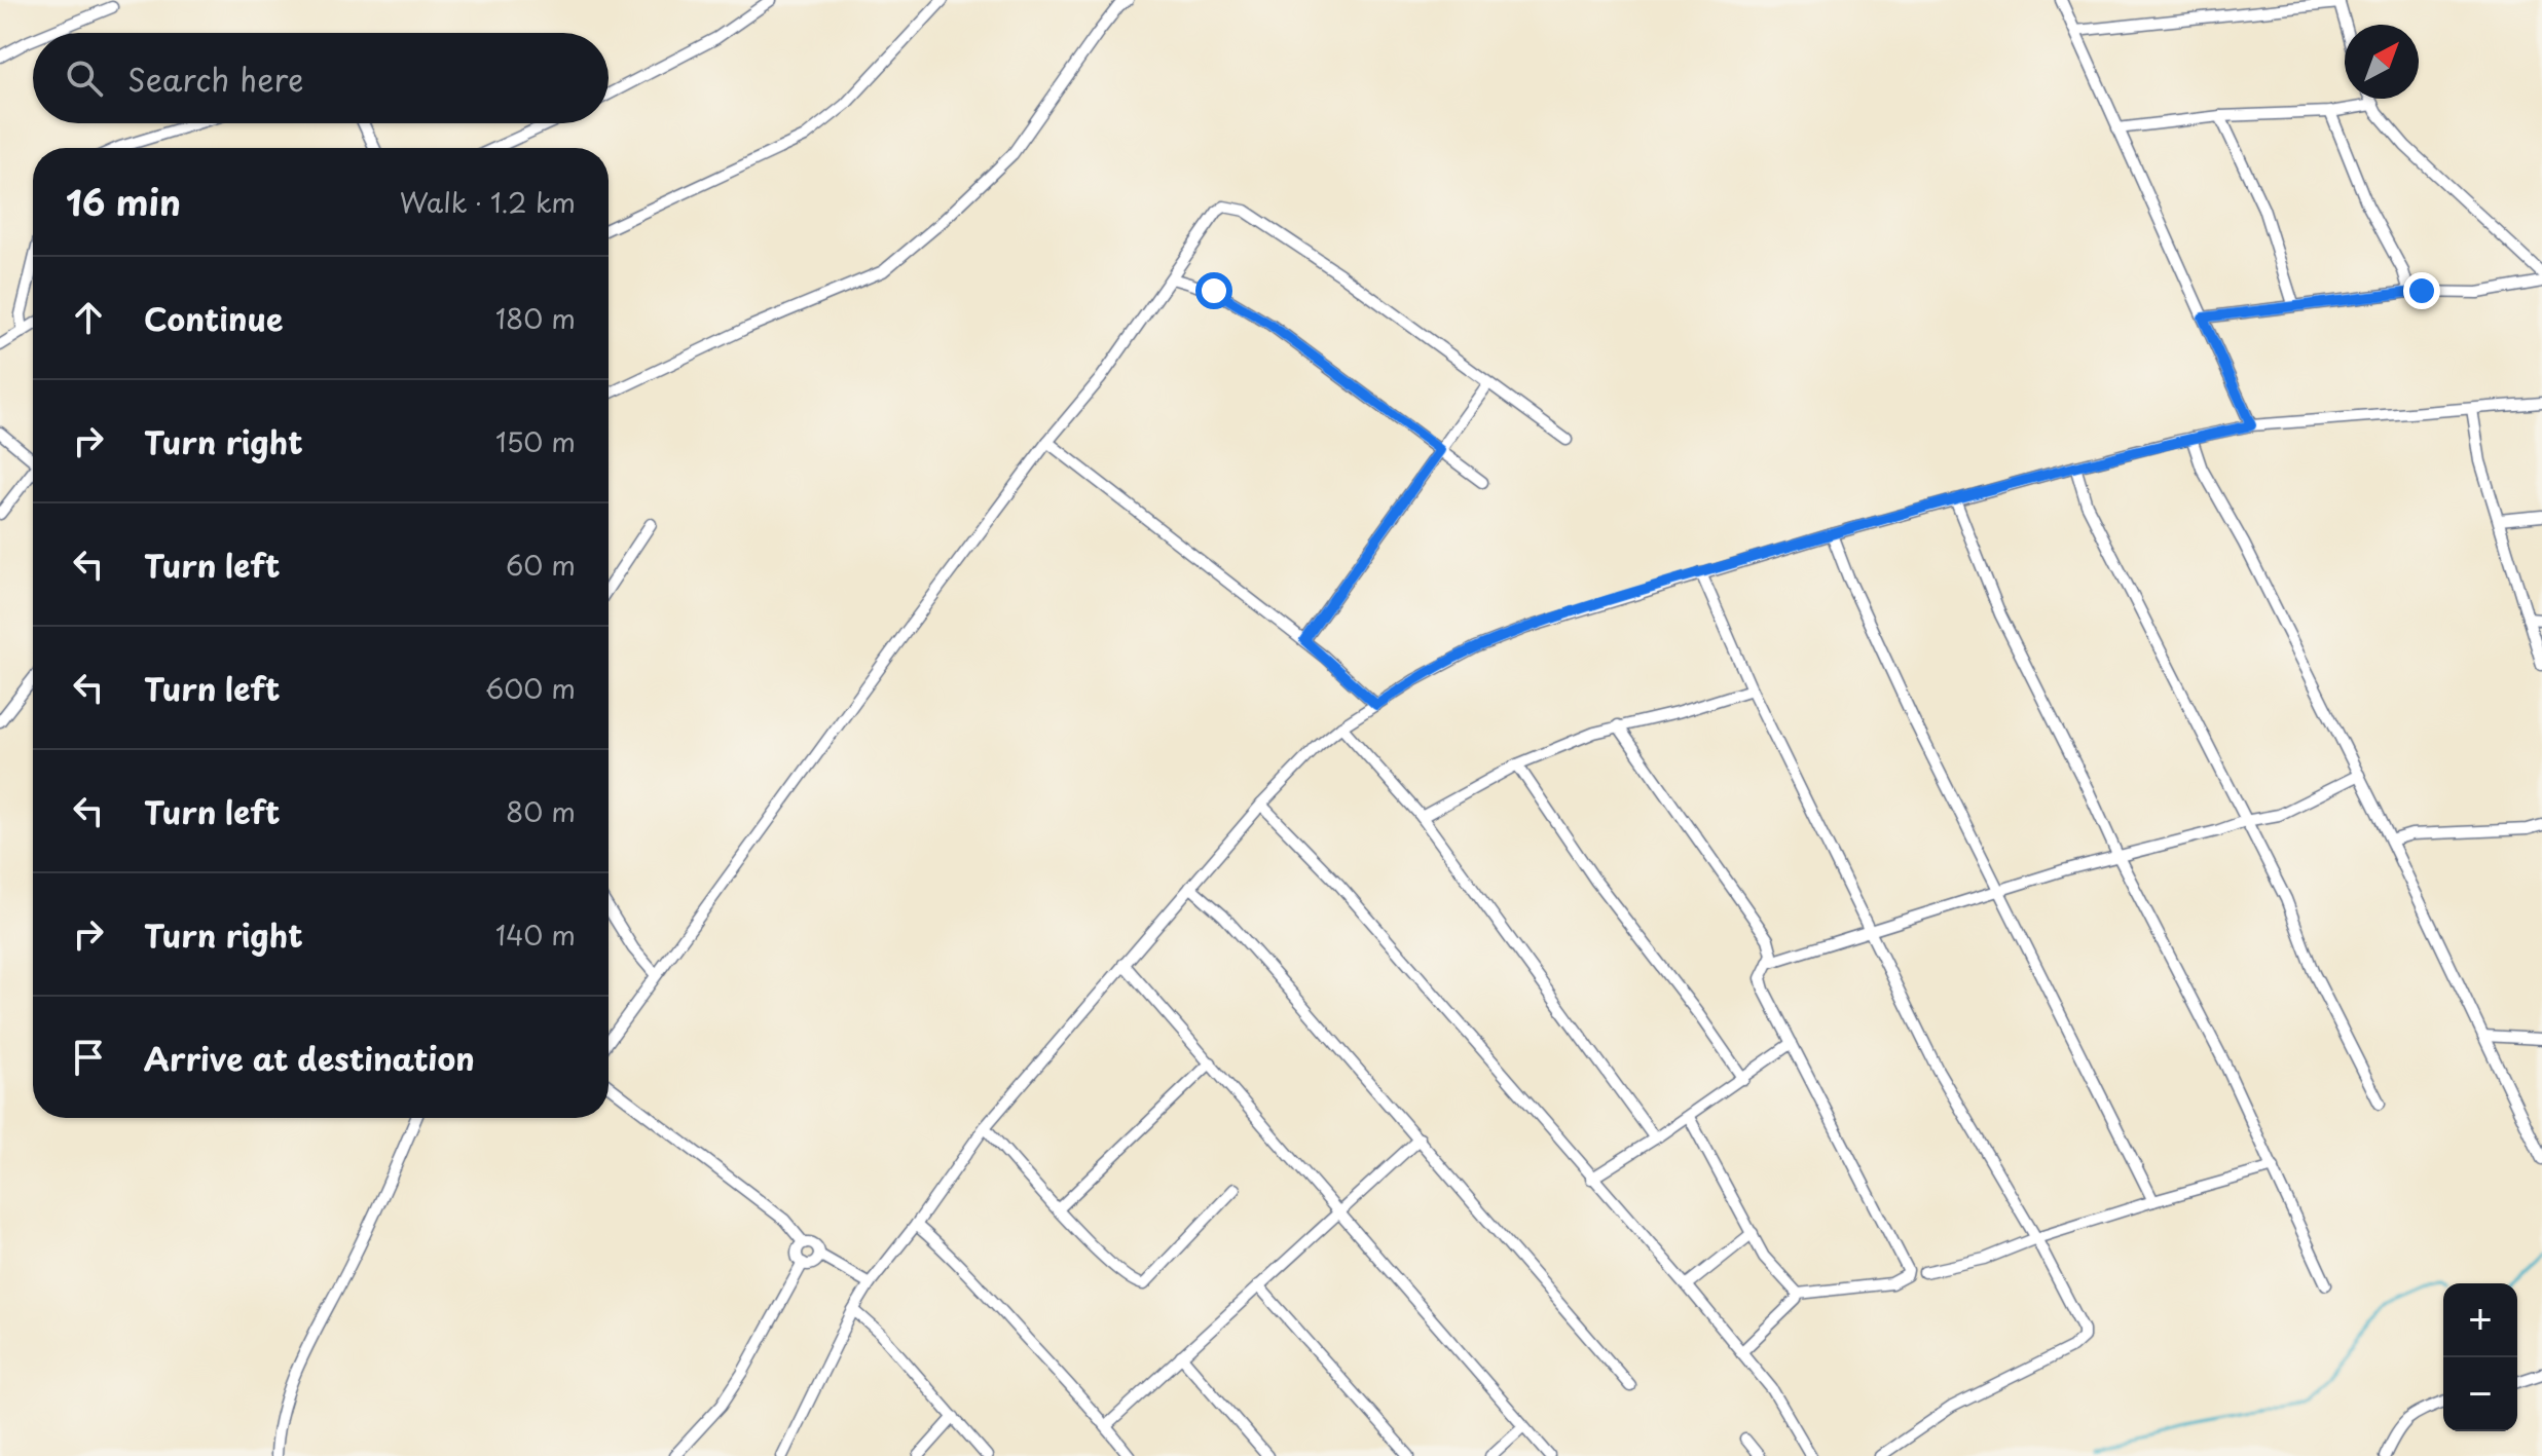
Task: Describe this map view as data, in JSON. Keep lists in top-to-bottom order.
{
  "north": "top right",
  "page": {
    "search": "Search here",
    "heading": ["16 min", "Walk · 1.2 km"],
    "list": [
      ["Continue", "180 m"],
      ["Turn right", "150 m"],
      ["Turn left", "60 m"],
      ["Turn left", "600 m"],
      ["Turn left", "80 m"],
      ["Turn right", "140 m"],
      "Arrive at destination"
    ],
    "map_buttons": ["+", "−"]
  }
}
